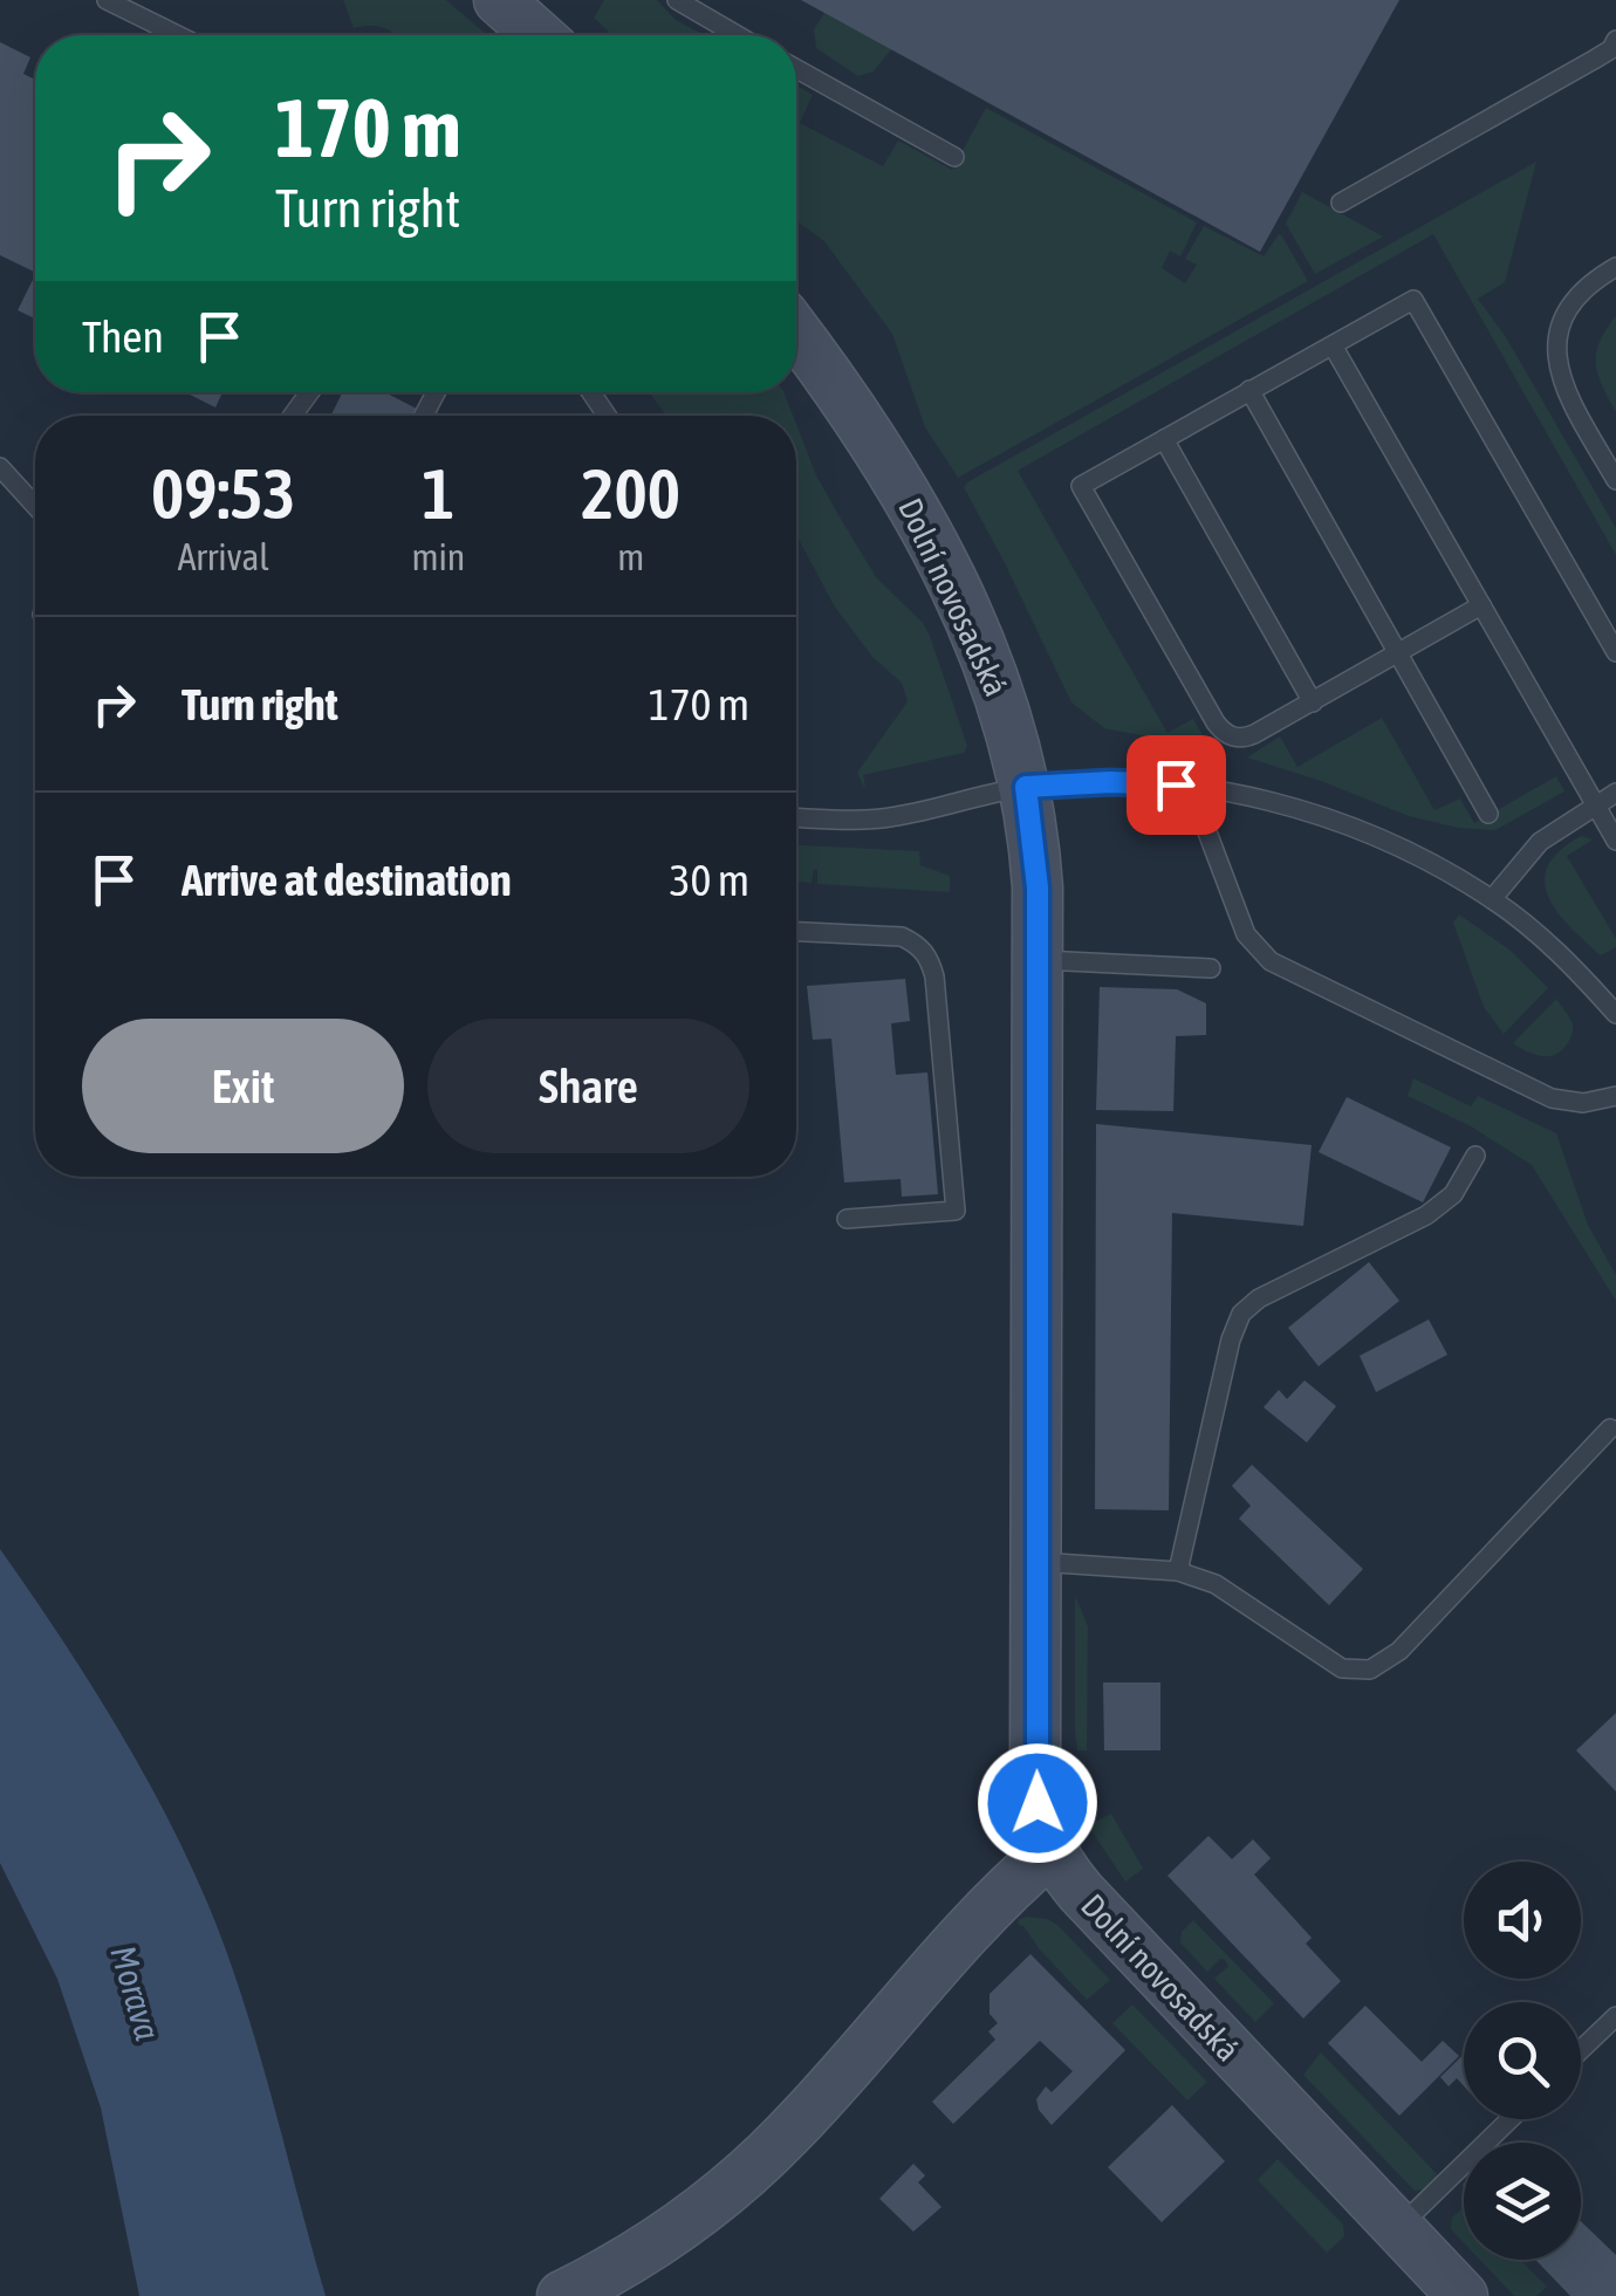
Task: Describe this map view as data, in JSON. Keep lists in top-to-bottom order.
{
  "streets": {
    "main road": ["Dolní novosadská"]
  },
  "water": ["Morava"],
  "page": {
    "turn": ["170 m", "Turn right"],
    "then": "Then",
    "eta": [
      "09:53",
      "Arrival",
      "1",
      "min",
      "200",
      "m"
    ],
    "list": [
      {
        "name": "Turn right",
        "value": "170 m"
      },
      {
        "name": "Arrive at destination",
        "value": "30 m"
      }
    ],
    "buttons": ["Exit", "Share"]
  }
}
